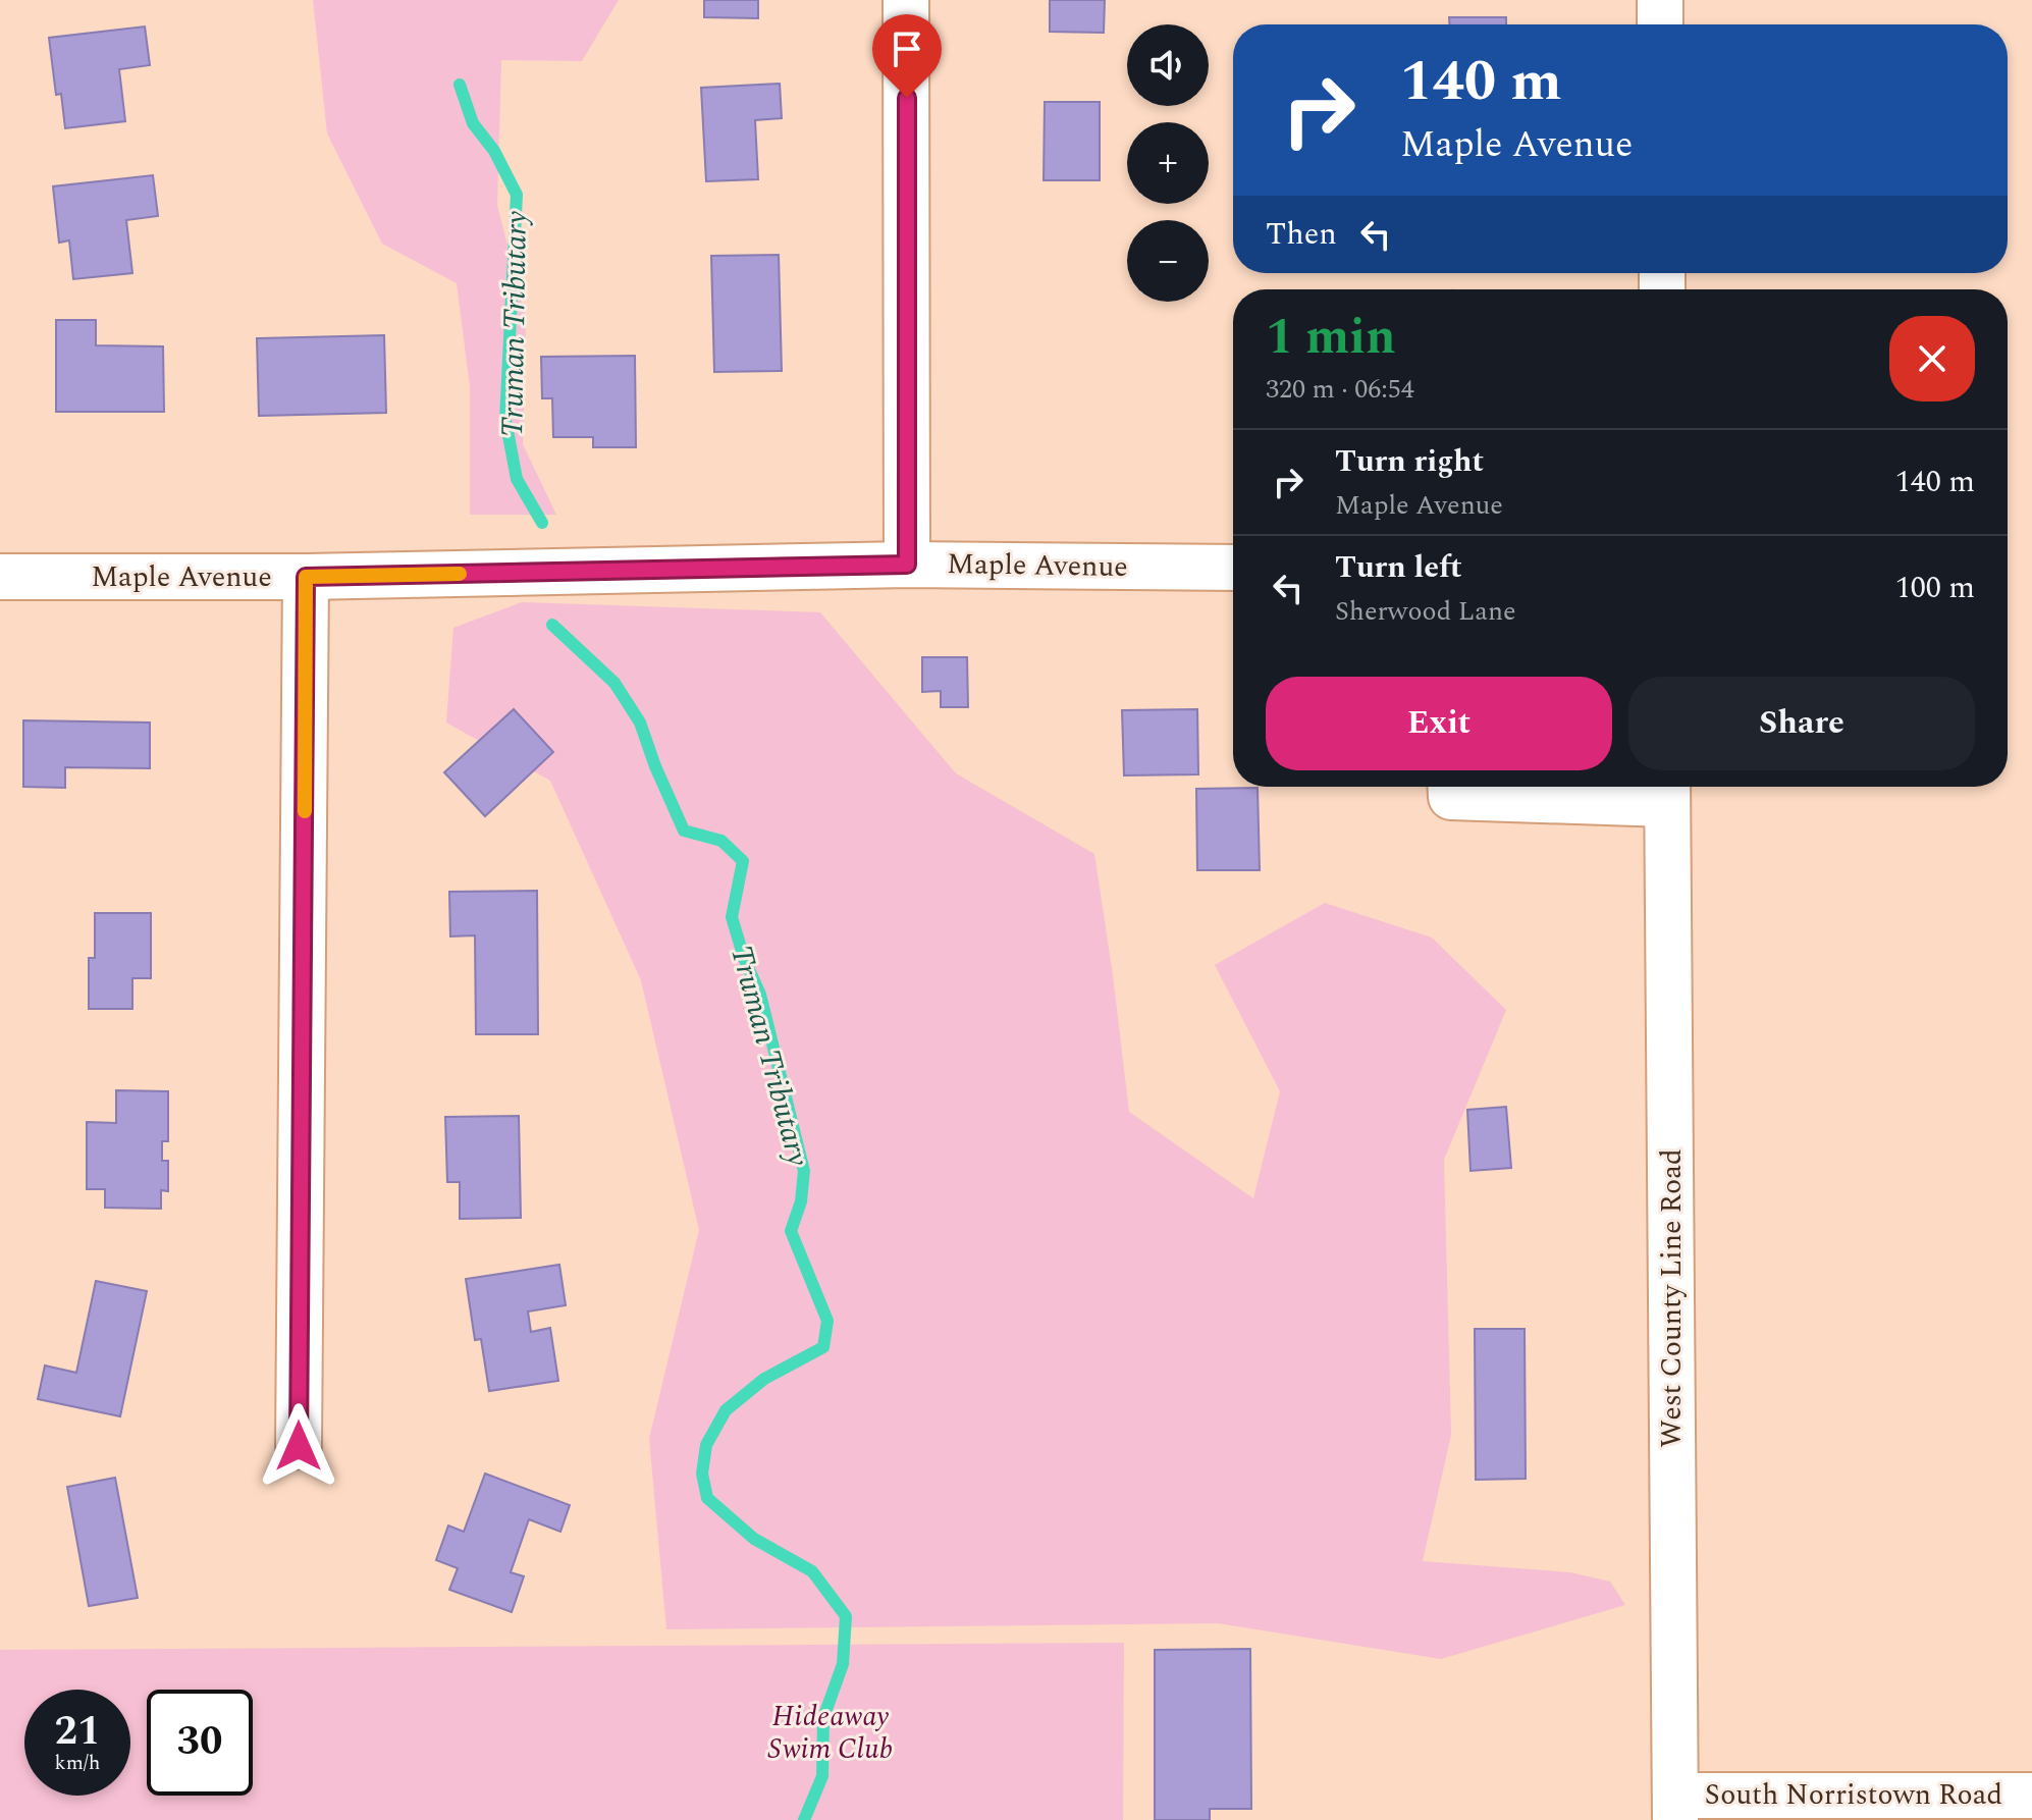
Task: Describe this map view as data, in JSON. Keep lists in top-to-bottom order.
{
  "streets": {
    "street": ["Maple Avenue", "West County Line Road", "South Norristown Road"]
  },
  "crossings": [
    ["West County Line Road", "South Norristown Road"]
  ],
  "water": ["Truman Tributary"],
  "parks": ["Hideaway Swim Club"],
  "page": {
    "map_buttons": ["+", "−"],
    "turn": ["140 m", "Maple Avenue"],
    "then": "Then",
    "heading": ["1 min", "320 m · 06:54"],
    "list": [
      {
        "name": "Turn right",
        "note": "Maple Avenue",
        "value": "140 m"
      },
      {
        "name": "Turn left",
        "note": "Sherwood Lane",
        "value": "100 m"
      }
    ],
    "buttons": ["Exit", "Share"],
    "speed": "21 km/h",
    "limit": "30"
  }
}
